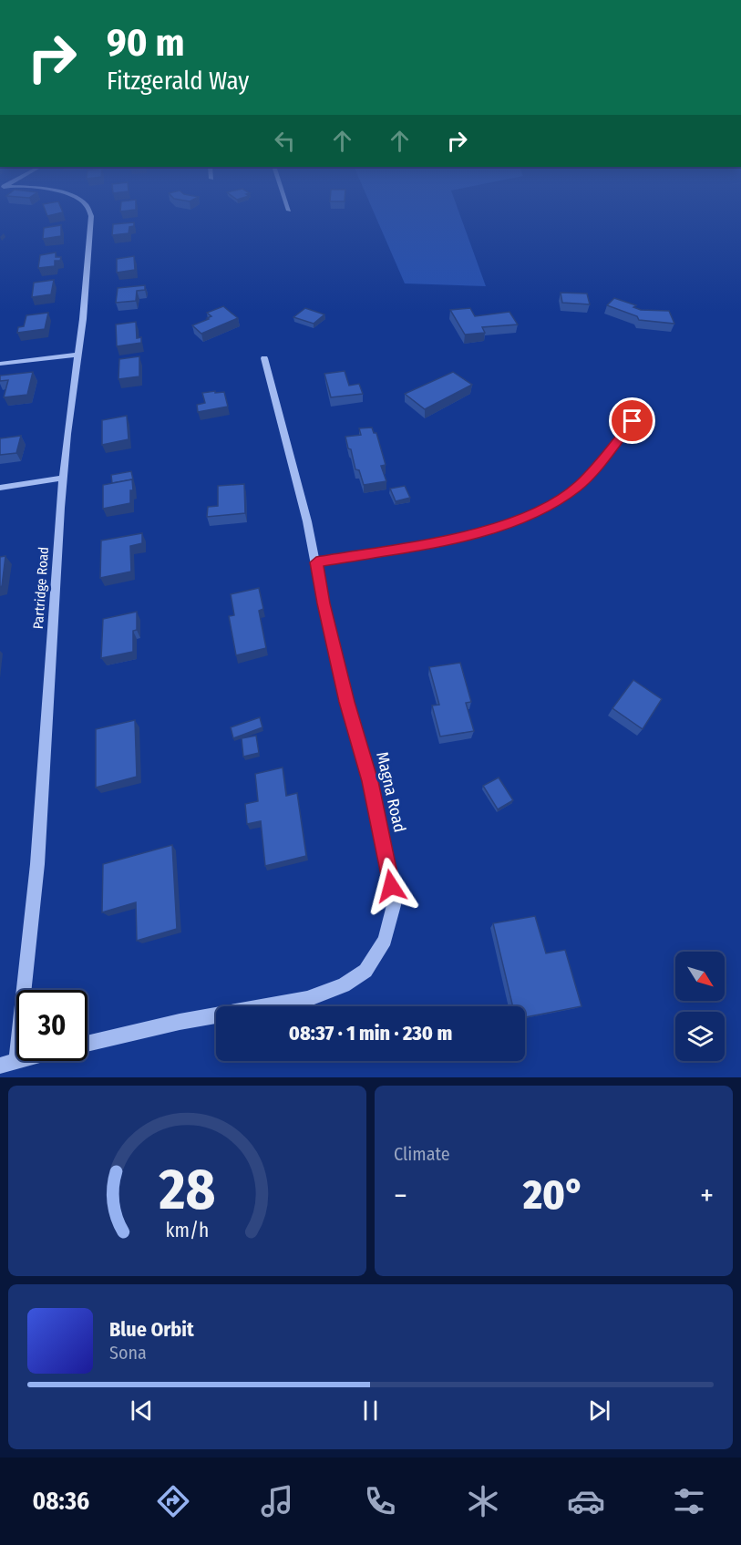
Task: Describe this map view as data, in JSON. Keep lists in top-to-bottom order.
{
  "streets": {
    "street": ["Partridge Road", "Magna Road"]
  },
  "north": "bottom right",
  "page": {
    "turn": ["90 m", "Fitzgerald Way"],
    "limit": "30",
    "trip": "08:37 · 1 min · 230 m",
    "tile": "Climate",
    "heat": ["−", "20°", "+"],
    "song": ["Blue Orbit", "Sona"],
    "tabs": "08:36",
    "gauge": ["28", "km/h"]
  }
}
